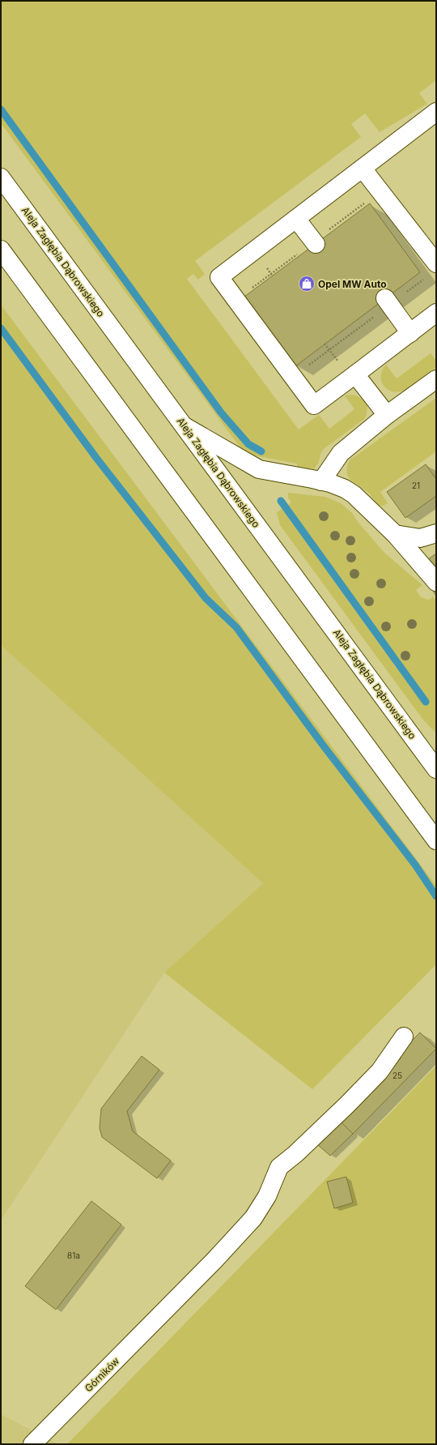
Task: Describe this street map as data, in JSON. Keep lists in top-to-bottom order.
{
  "streets": {
    "main road": ["Aleja Zagłębia Dąbrowskiego", "Górników"]
  },
  "places": {
    "shop": ["Opel MW Auto"]
  },
  "house_numbers": ["21", "25", "81a"]
}
